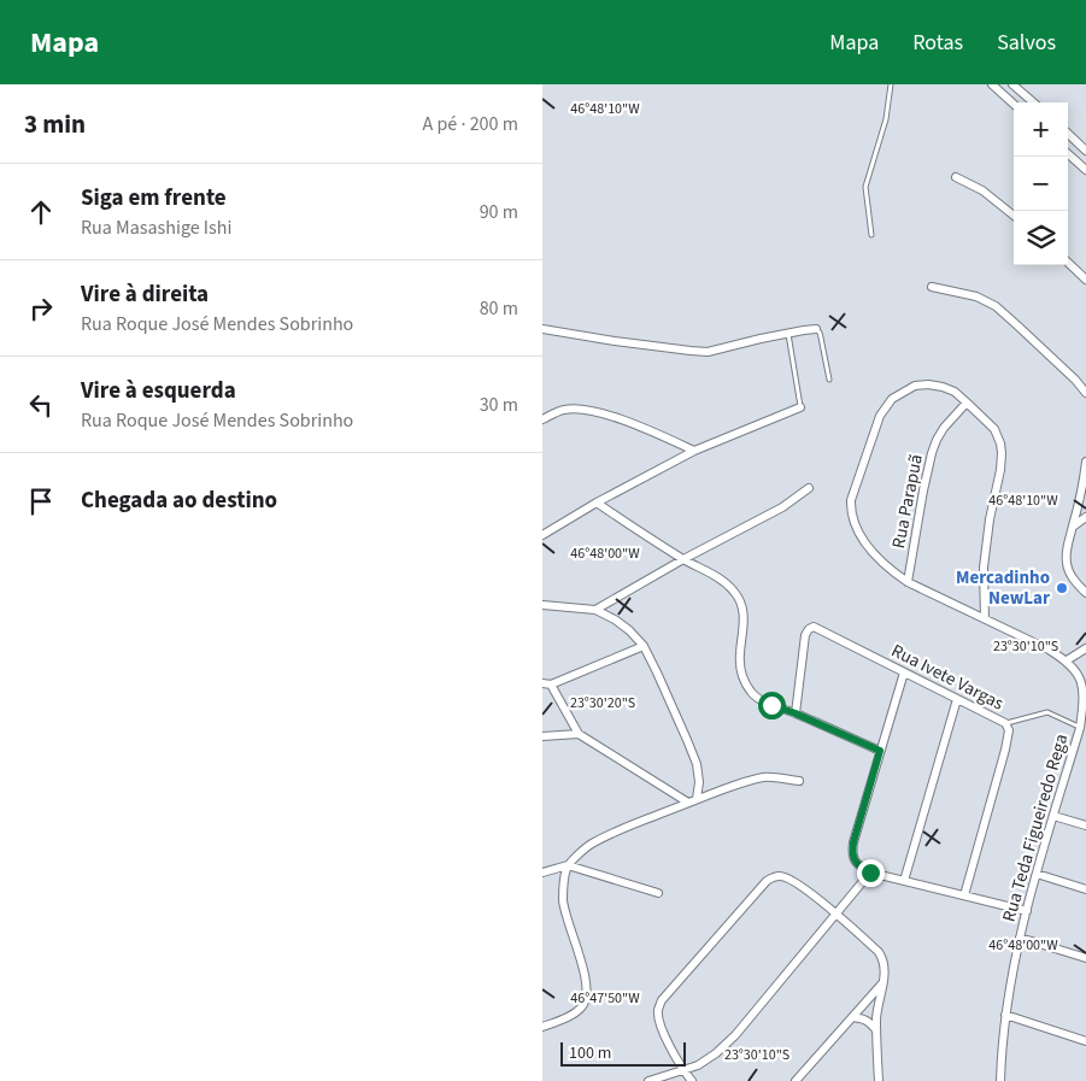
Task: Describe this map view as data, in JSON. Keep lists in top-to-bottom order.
{
  "streets": {
    "street": ["Rua Parapuã", "Rua Ivete Vargas", "Rua Teda Figueiredo Rega"]
  },
  "places": ["Mercadinho NewLar"],
  "scale_bar": "100 m",
  "page": {
    "header": "Mapa",
    "nav": ["Mapa", "Rotas", "Salvos"],
    "heading": ["3 min", "A pé · 200 m"],
    "map_buttons": ["+", "−"],
    "list": [
      ["Siga em frente", "Rua Masashige Ishi", "90 m"],
      ["Vire à direita", "Rua Roque José Mendes Sobrinho", "80 m"],
      ["Vire à esquerda", "Rua Roque José Mendes Sobrinho", "30 m"],
      "Chegada ao destino"
    ],
    "scale": "100 m"
  },
  "coordinates": [
    "46°48'10\"W",
    "46°48'00\"W",
    "23°30'10\"S",
    "23°30'20\"S",
    "46°47'50\"W"
  ]
}
